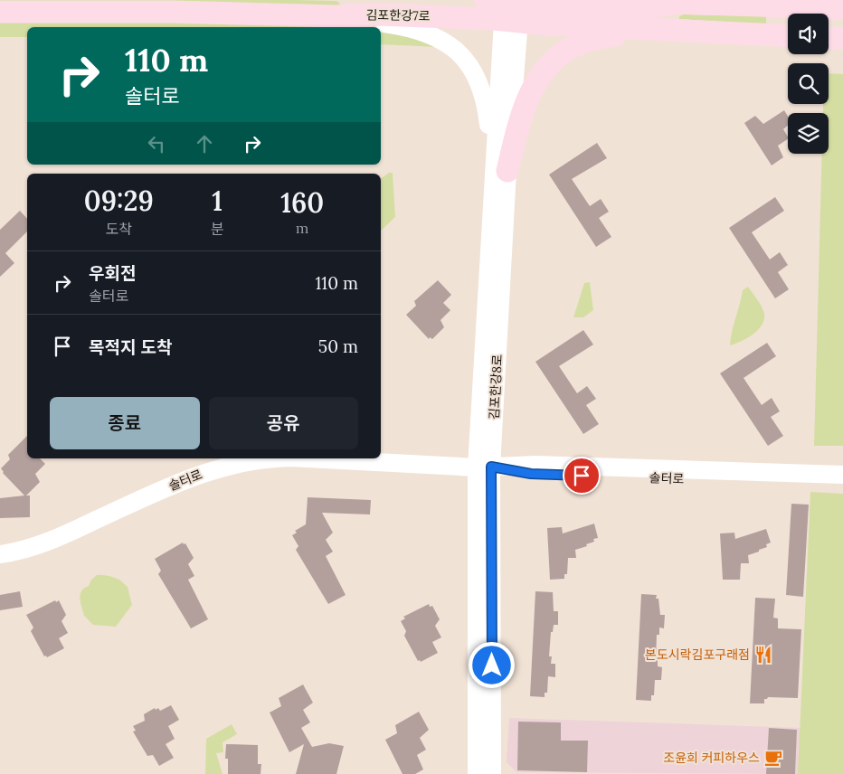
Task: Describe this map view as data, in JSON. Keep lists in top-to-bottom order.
{
  "streets": {
    "main road": ["김포한강7로"],
    "street": ["김포한강8로", "솔터로"]
  },
  "crossings": [
    ["김포한강7로", "김포한강8로"],
    ["김포한강8로", "솔터로"]
  ],
  "places": {
    "restaurant": ["본도시락김포구래점"],
    "cafe": ["조윤희 커피하우스"]
  },
  "page": {
    "turn": ["110 m", "솔터로"],
    "eta": [
      "09:29",
      "도착",
      "1",
      "분",
      "160",
      "m"
    ],
    "list": [
      {
        "name": "우회전",
        "note": "솔터로",
        "value": "110 m"
      },
      {
        "name": "목적지 도착",
        "value": "50 m"
      }
    ],
    "buttons": ["종료", "공유"]
  }
}
